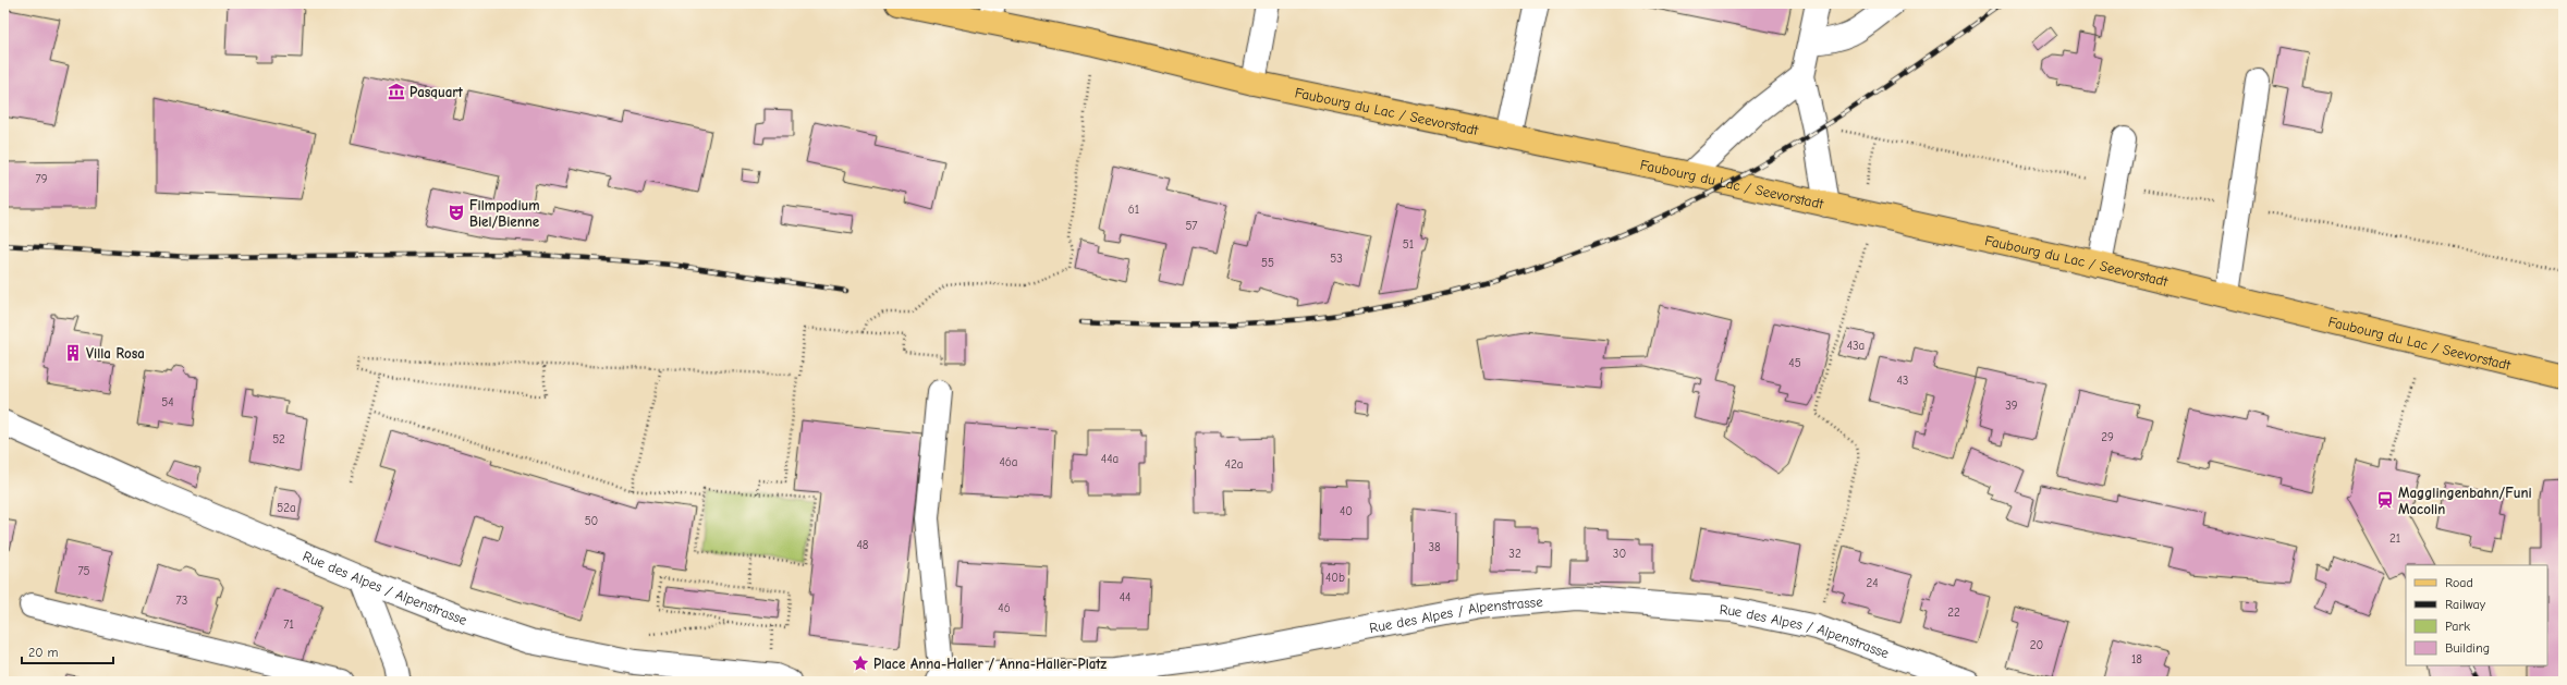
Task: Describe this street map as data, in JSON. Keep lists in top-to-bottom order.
{
  "streets": {
    "main road": ["Faubourg du Lac / Seevorstadt"],
    "street": ["Rue des Alpes / Alpenstrasse"]
  },
  "places": {
    "museum": ["Pasquart"],
    "theatre": ["Filmpodium Biel/Bienne"],
    "building": ["Villa Rosa"],
    "station": ["Magglingenbahn/Funi Macolin"],
    "place": ["Place Anna-Haller / Anna-Haller-Platz"]
  },
  "house_numbers": [
    "79",
    "61",
    "57",
    "51",
    "53",
    "55",
    "43a",
    "45",
    "43",
    "54",
    "39",
    "29",
    "52",
    "44a",
    "46a",
    "42a",
    "52a",
    "40",
    "50",
    "21",
    "48",
    "38",
    "32",
    "30",
    "75",
    "40b",
    "24",
    "44",
    "73",
    "46",
    "22",
    "71",
    "20",
    "18"
  ],
  "legend": [
    "Road",
    "Railway",
    "Park",
    "Building"
  ],
  "scale_bar": "20 m"
}
